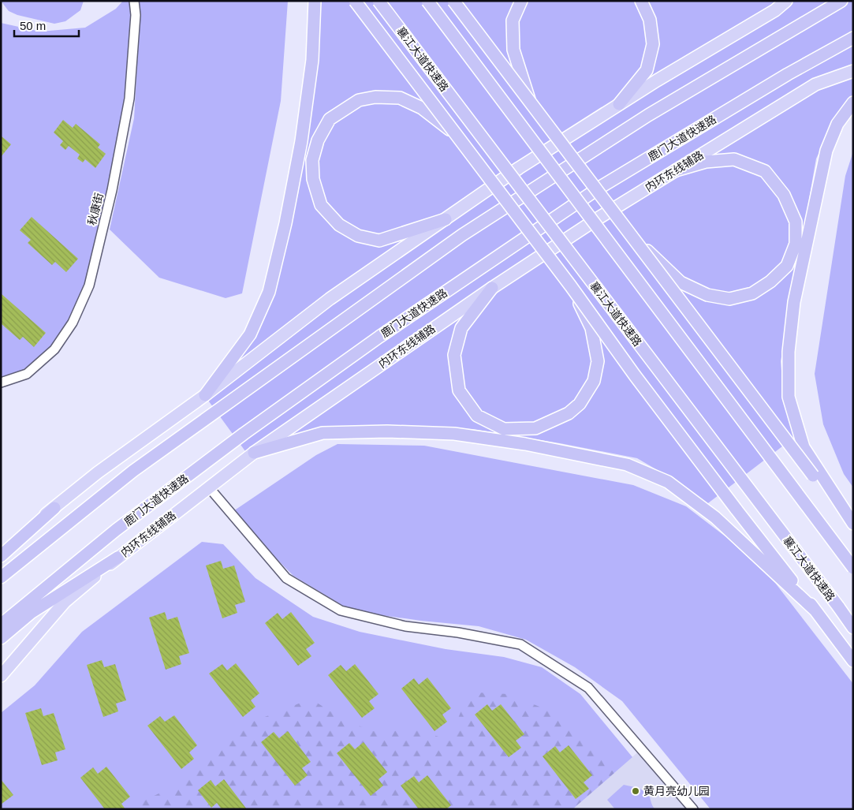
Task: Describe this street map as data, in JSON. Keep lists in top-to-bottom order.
{
  "streets": {
    "highway": ["襄江大道快速路", "鹿门大道快速路"],
    "main road": ["内环东线辅路"],
    "street": ["秋康街"]
  },
  "places": ["黄月亮幼儿园"],
  "scale_bar": "50 m"
}
